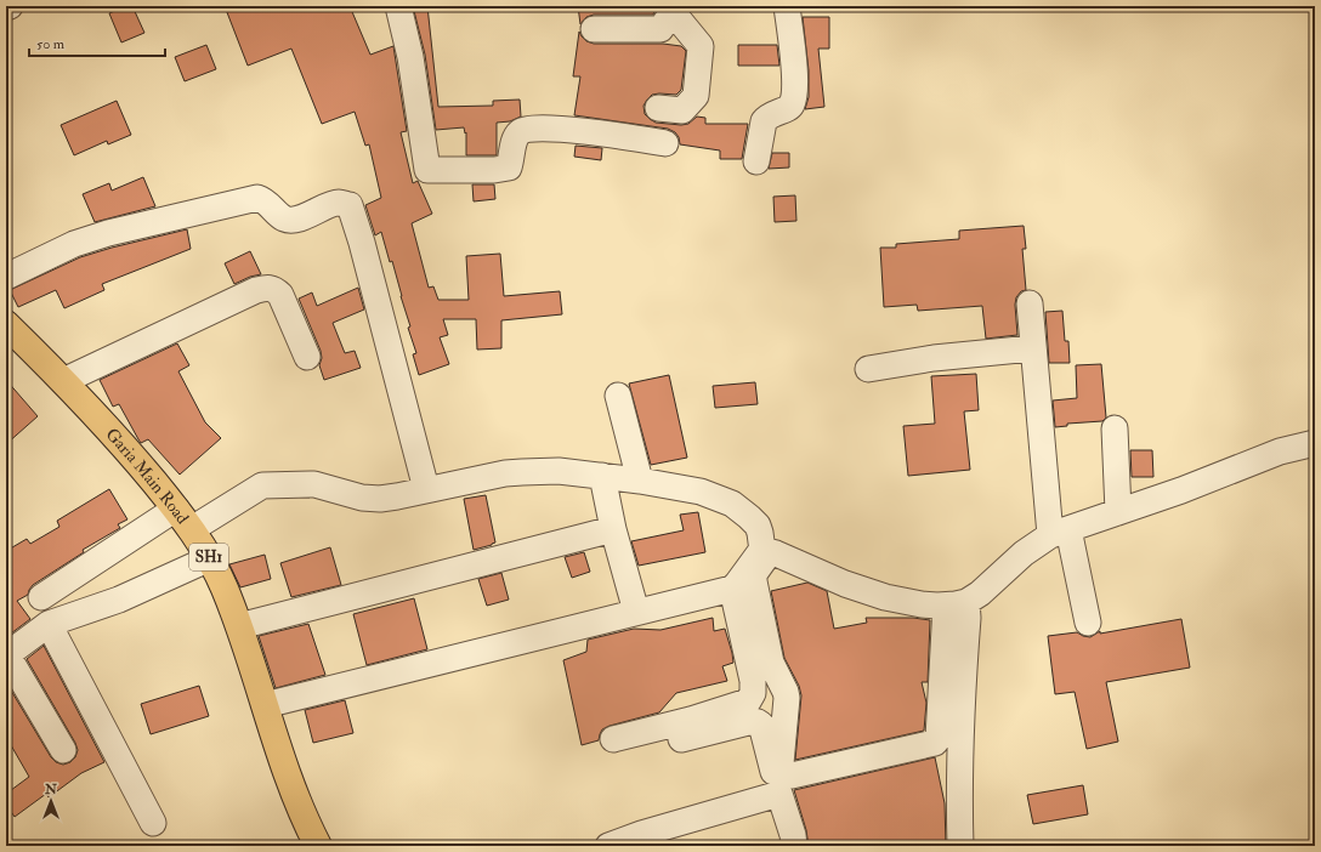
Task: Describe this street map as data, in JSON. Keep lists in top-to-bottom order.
{
  "streets": {
    "main road": ["Garia Main Road", "SH1"]
  },
  "scale_bar": "50 m",
  "north": "top"
}
